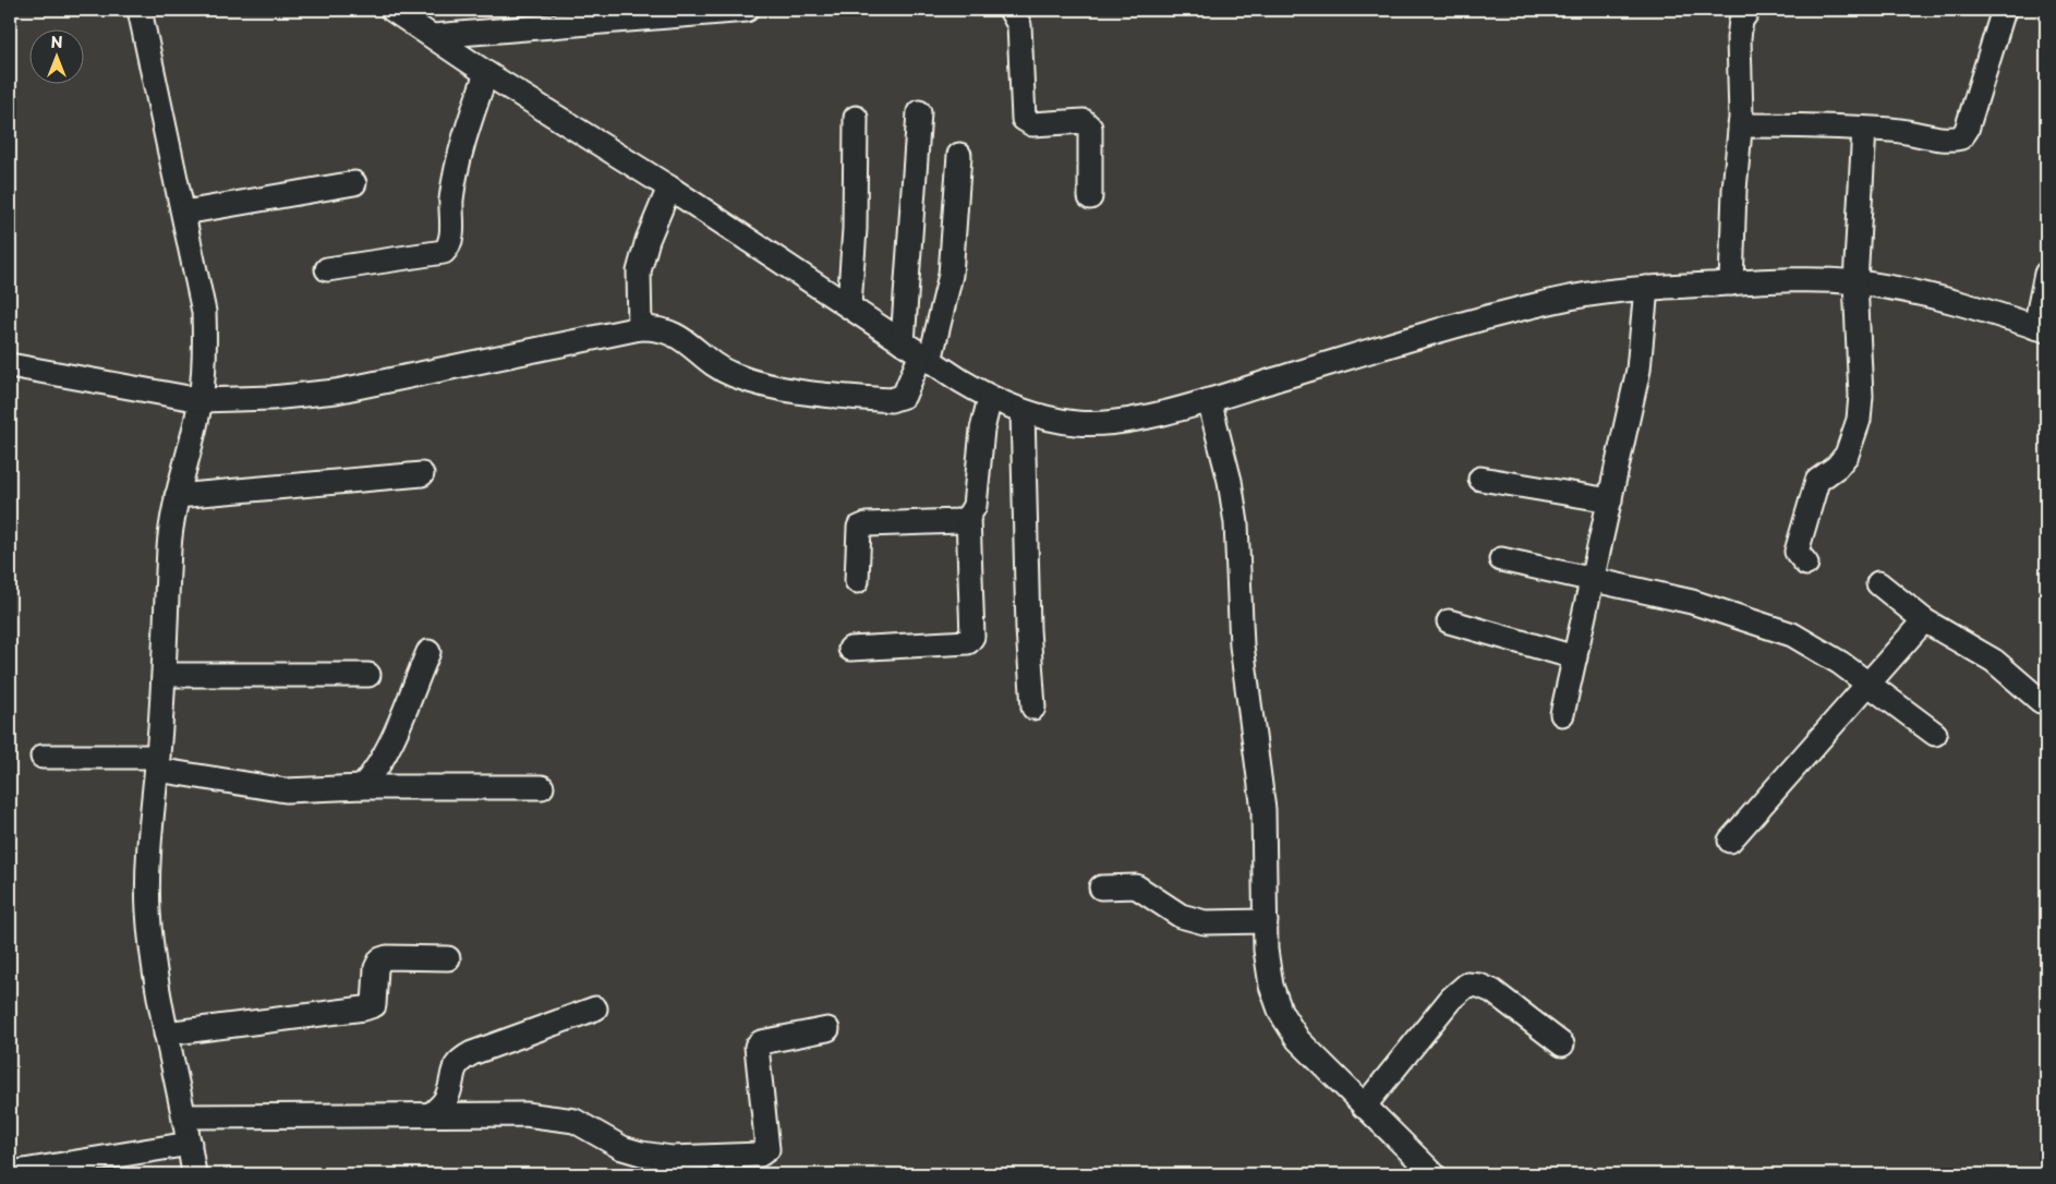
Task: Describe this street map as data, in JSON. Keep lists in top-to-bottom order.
{
  "north": "top"
}
